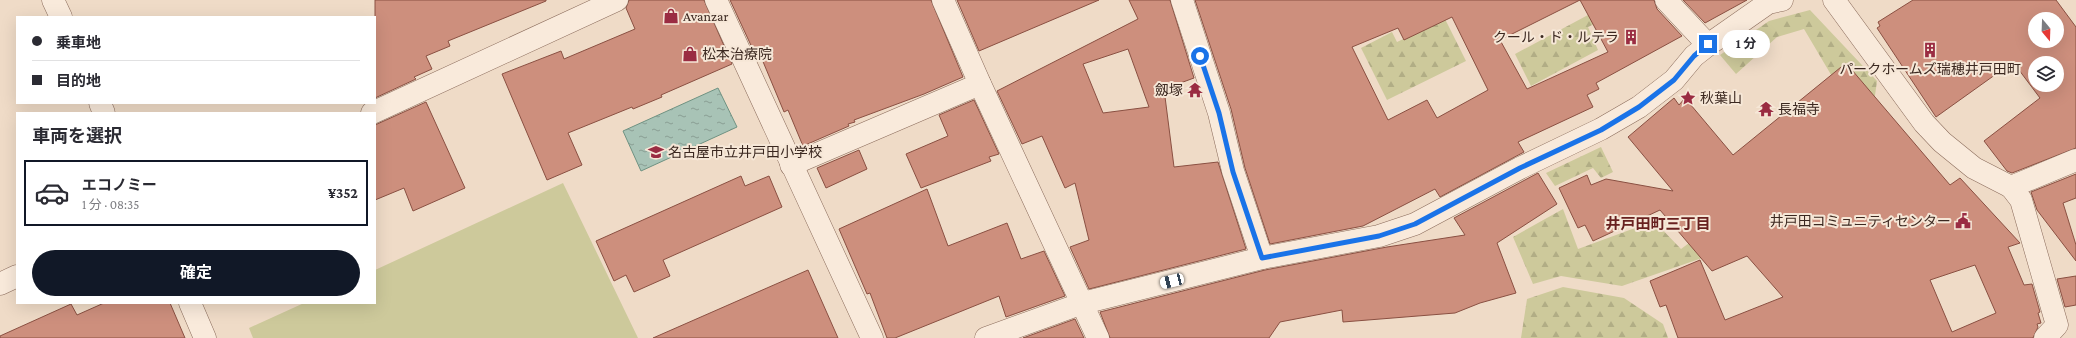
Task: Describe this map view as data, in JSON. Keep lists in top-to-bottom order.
{
  "districts": ["井戸田町三丁目"],
  "places": {
    "shop": ["Avanzar", "松本治療院"],
    "building": ["クール・ド・ルテラ", "パークホームズ瑞穂井戸田町"],
    "temple": ["劔塚", "長福寺"],
    "place": ["秋葉山"],
    "school or university": ["名古屋市立井戸田小学校"],
    "public building": ["井戸田コミュニティセンター"]
  },
  "north": "bottom",
  "page": {
    "banner": ["乗車地", "目的地"],
    "bubble": "1 分",
    "heading": "車両を選択",
    "list": [
      {
        "name": "エコノミー",
        "note": "1 分 · 08:35",
        "value": "¥352"
      }
    ],
    "buttons": "確定"
  }
}
